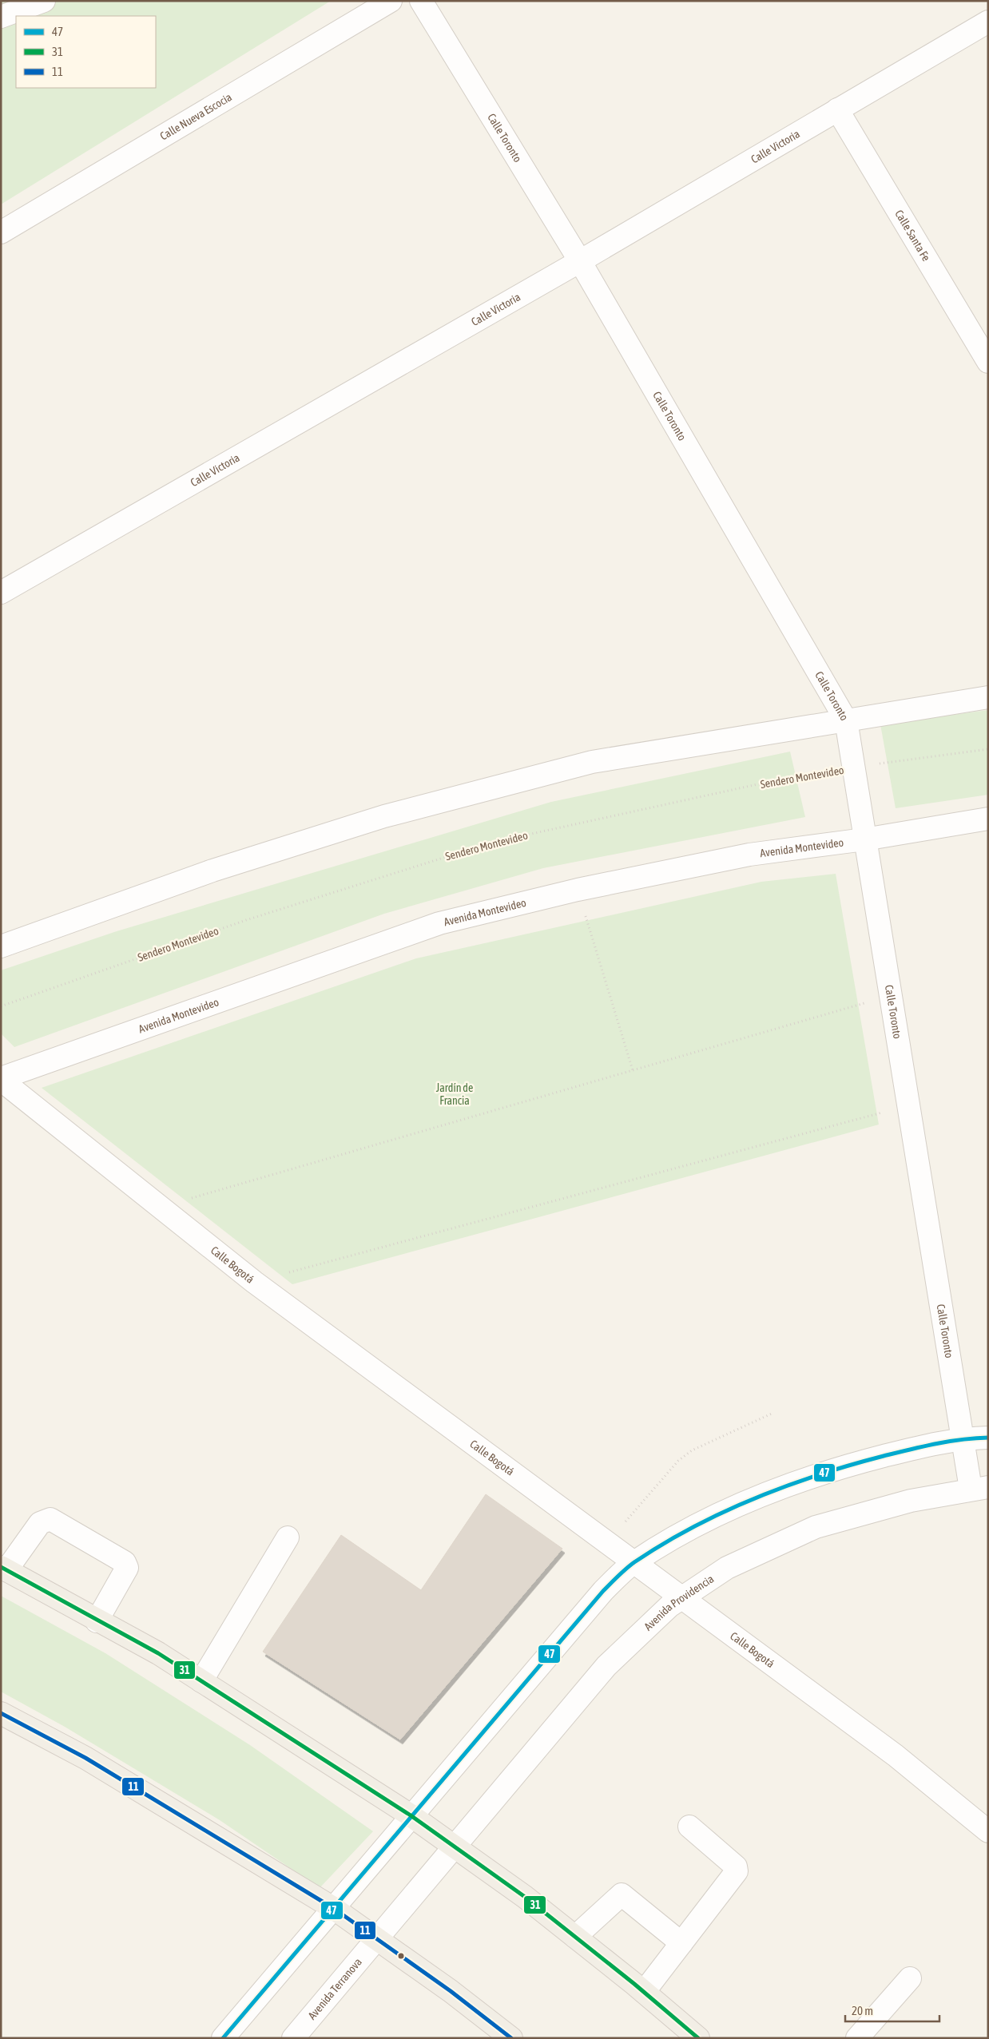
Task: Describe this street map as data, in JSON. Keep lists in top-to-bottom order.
{
  "streets": {
    "street": [
      "Calle Nueva Escocia",
      "Calle Toronto",
      "Calle Victoria",
      "Calle Santa Fe",
      "Avenida Montevideo",
      "Calle Bogotá",
      "Avenida Providencia",
      "Avenida Terranova"
    ],
    "path": ["Sendero Montevideo"]
  },
  "crossings": [
    ["Calle Toronto", "Calle Victoria"],
    ["Calle Toronto", "Sendero Montevideo"],
    ["Calle Toronto", "Avenida Montevideo"],
    ["Calle Toronto", "Avenida Providencia"],
    ["Calle Victoria", "Calle Santa Fe"],
    ["Avenida Montevideo", "Calle Bogotá"],
    ["Calle Bogotá", "Avenida Providencia"],
    ["Avenida Providencia", "Avenida Terranova"]
  ],
  "parks": ["Jardín de Francia"],
  "lines": ["transit line 47", "transit line 31", "transit line 11"],
  "legend": ["47", "31", "11"],
  "scale_bar": "20 m"
}
